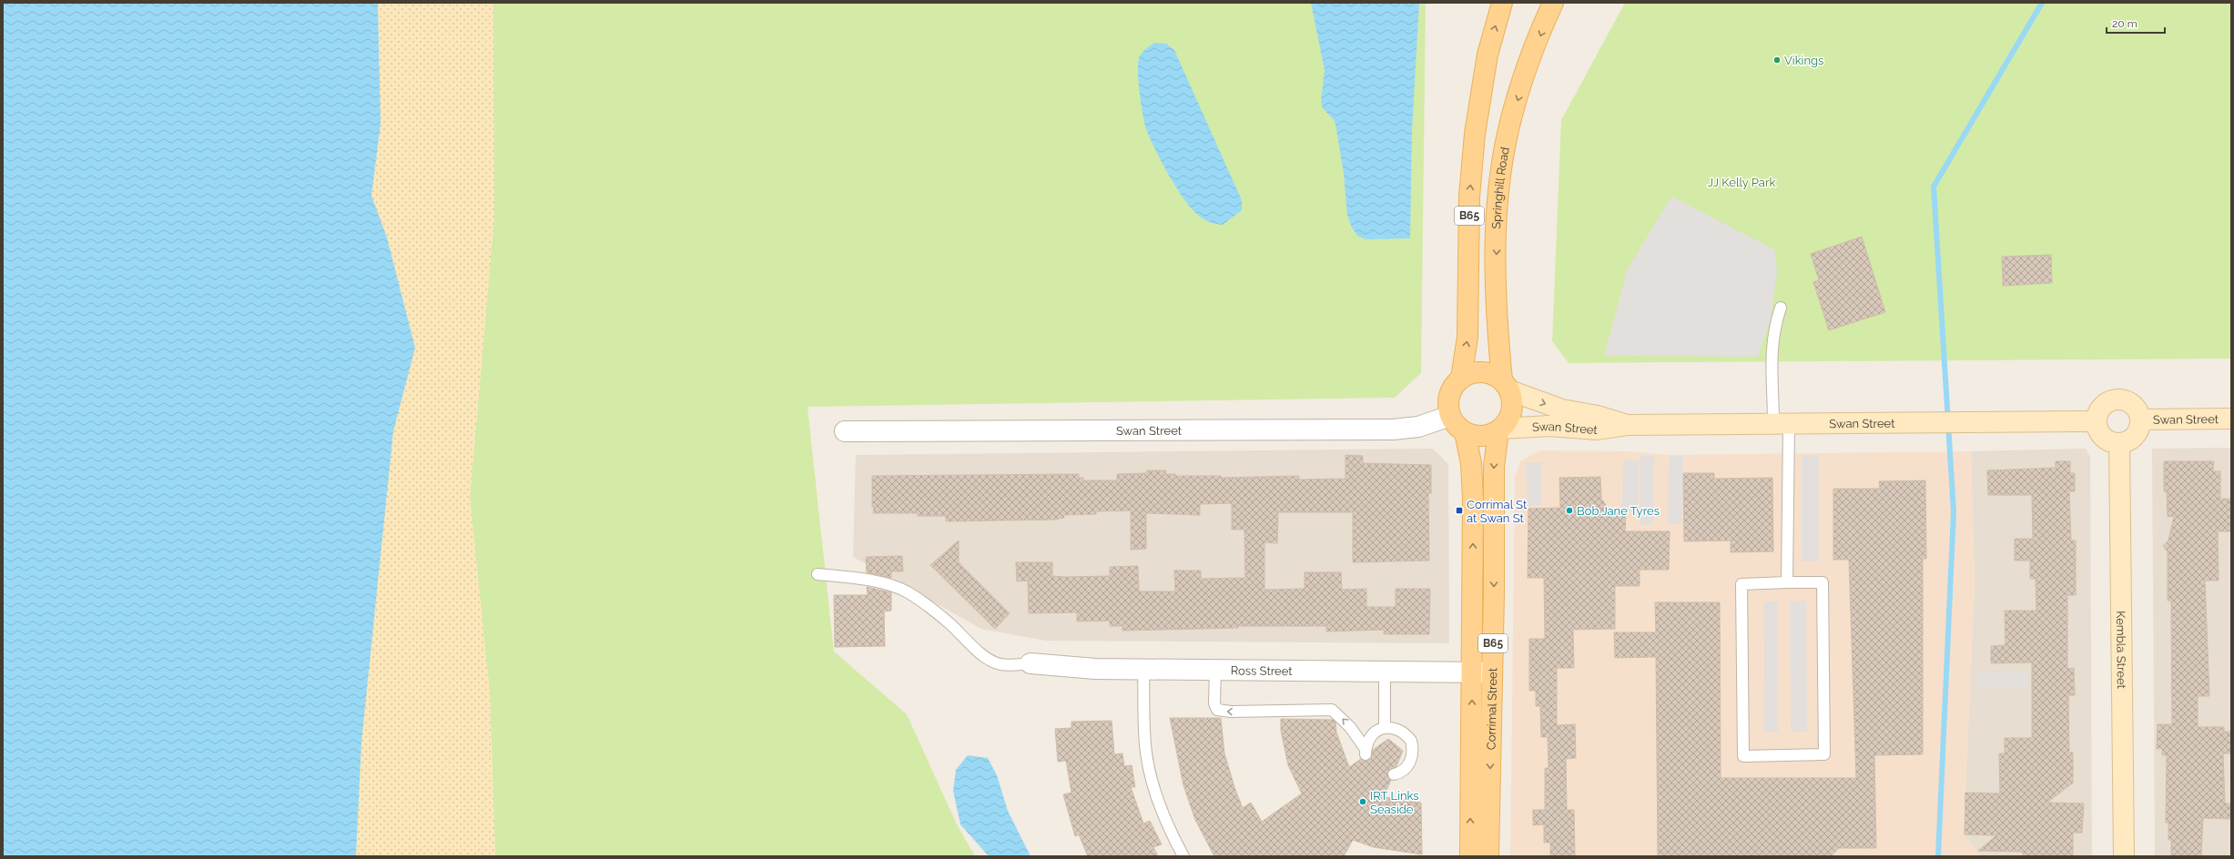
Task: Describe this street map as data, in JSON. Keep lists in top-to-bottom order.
{
  "streets": {
    "main road": ["Springhill Road", "B65", "Corrimal Street"],
    "street": ["Swan Street", "Kembla Street", "Ross Street"]
  },
  "crossings": [
    ["Springhill Road", "B65"],
    ["Springhill Road", "Swan Street"],
    ["Springhill Road", "Corrimal Street"],
    ["B65", "Swan Street"],
    ["B65", "Corrimal Street"],
    ["Swan Street", "Kembla Street"],
    ["Swan Street", "Corrimal Street"],
    ["Ross Street", "Corrimal Street"]
  ],
  "parks": ["JJ Kelly Park"],
  "places": {
    "other": ["Vikings", "Bob Jane Tyres", "IRT Links Seaside"],
    "transit": ["Corrimal St at Swan St"]
  },
  "scale_bar": "20 m"
}
